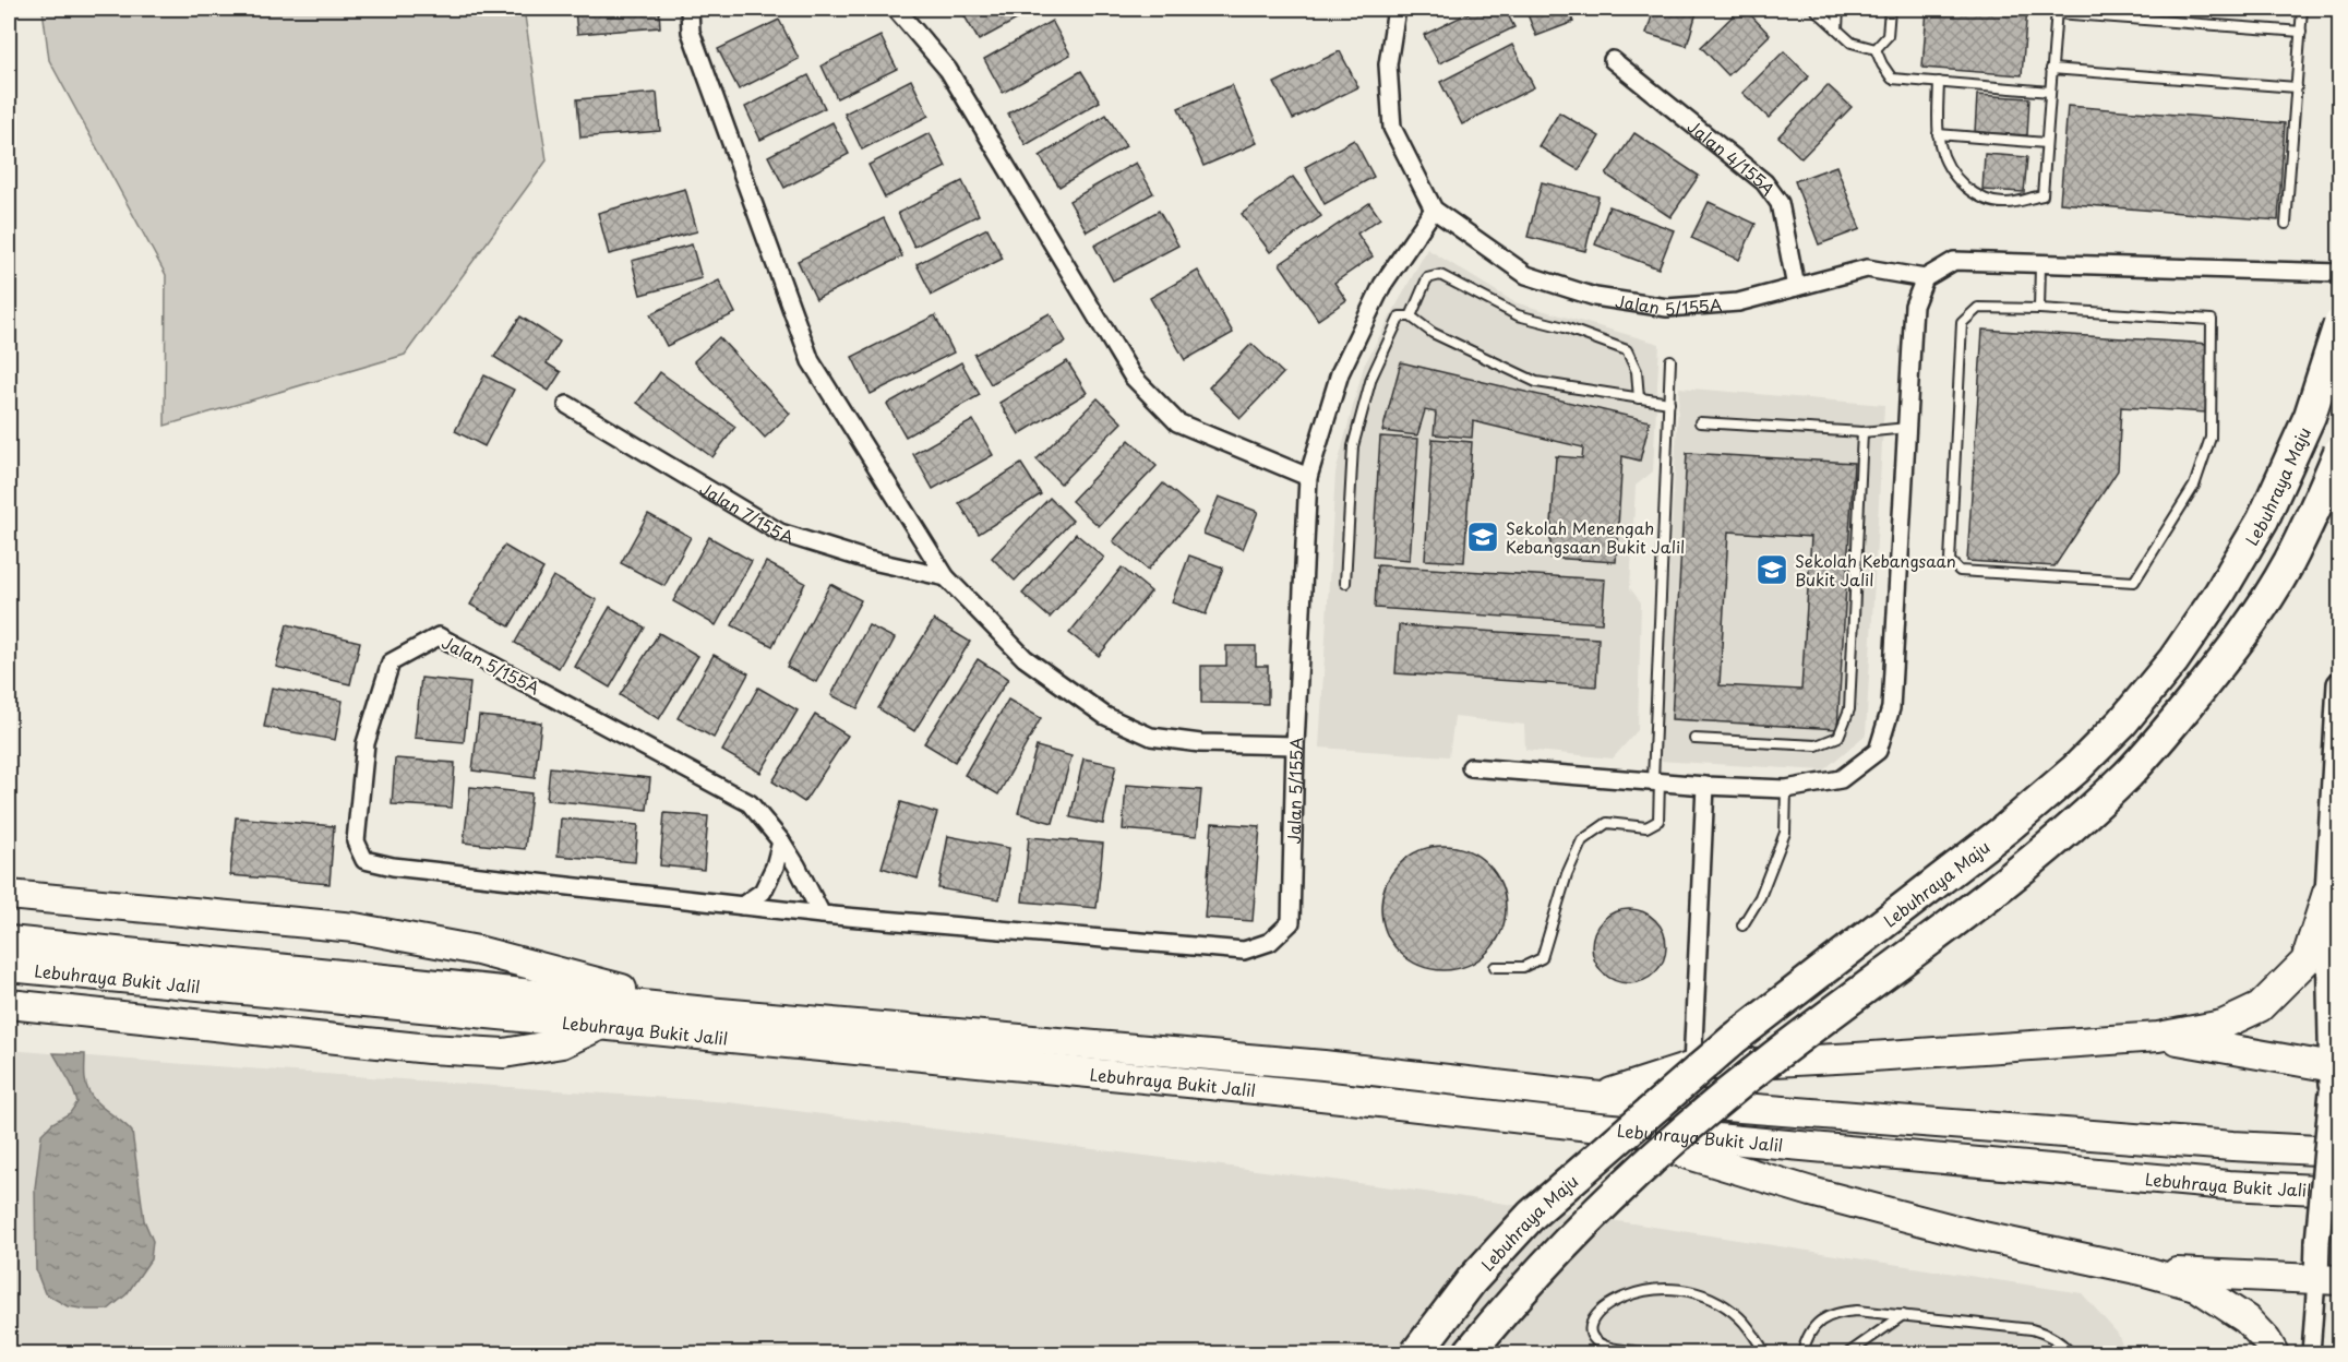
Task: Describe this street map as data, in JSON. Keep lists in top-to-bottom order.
{
  "streets": {
    "highway": ["Lebuhraya Maju", "Lebuhraya Bukit Jalil"],
    "street": ["Jalan 4/155A", "Jalan 5/155A", "Jalan 7/155A"]
  },
  "crossings": [
    ["Jalan 4/155A", "Jalan 5/155A"]
  ],
  "places": {
    "school or university": ["Sekolah Menengah Kebangsaan Bukit Jalil", "Sekolah Kebangsaan Bukit Jalil"]
  }
}
